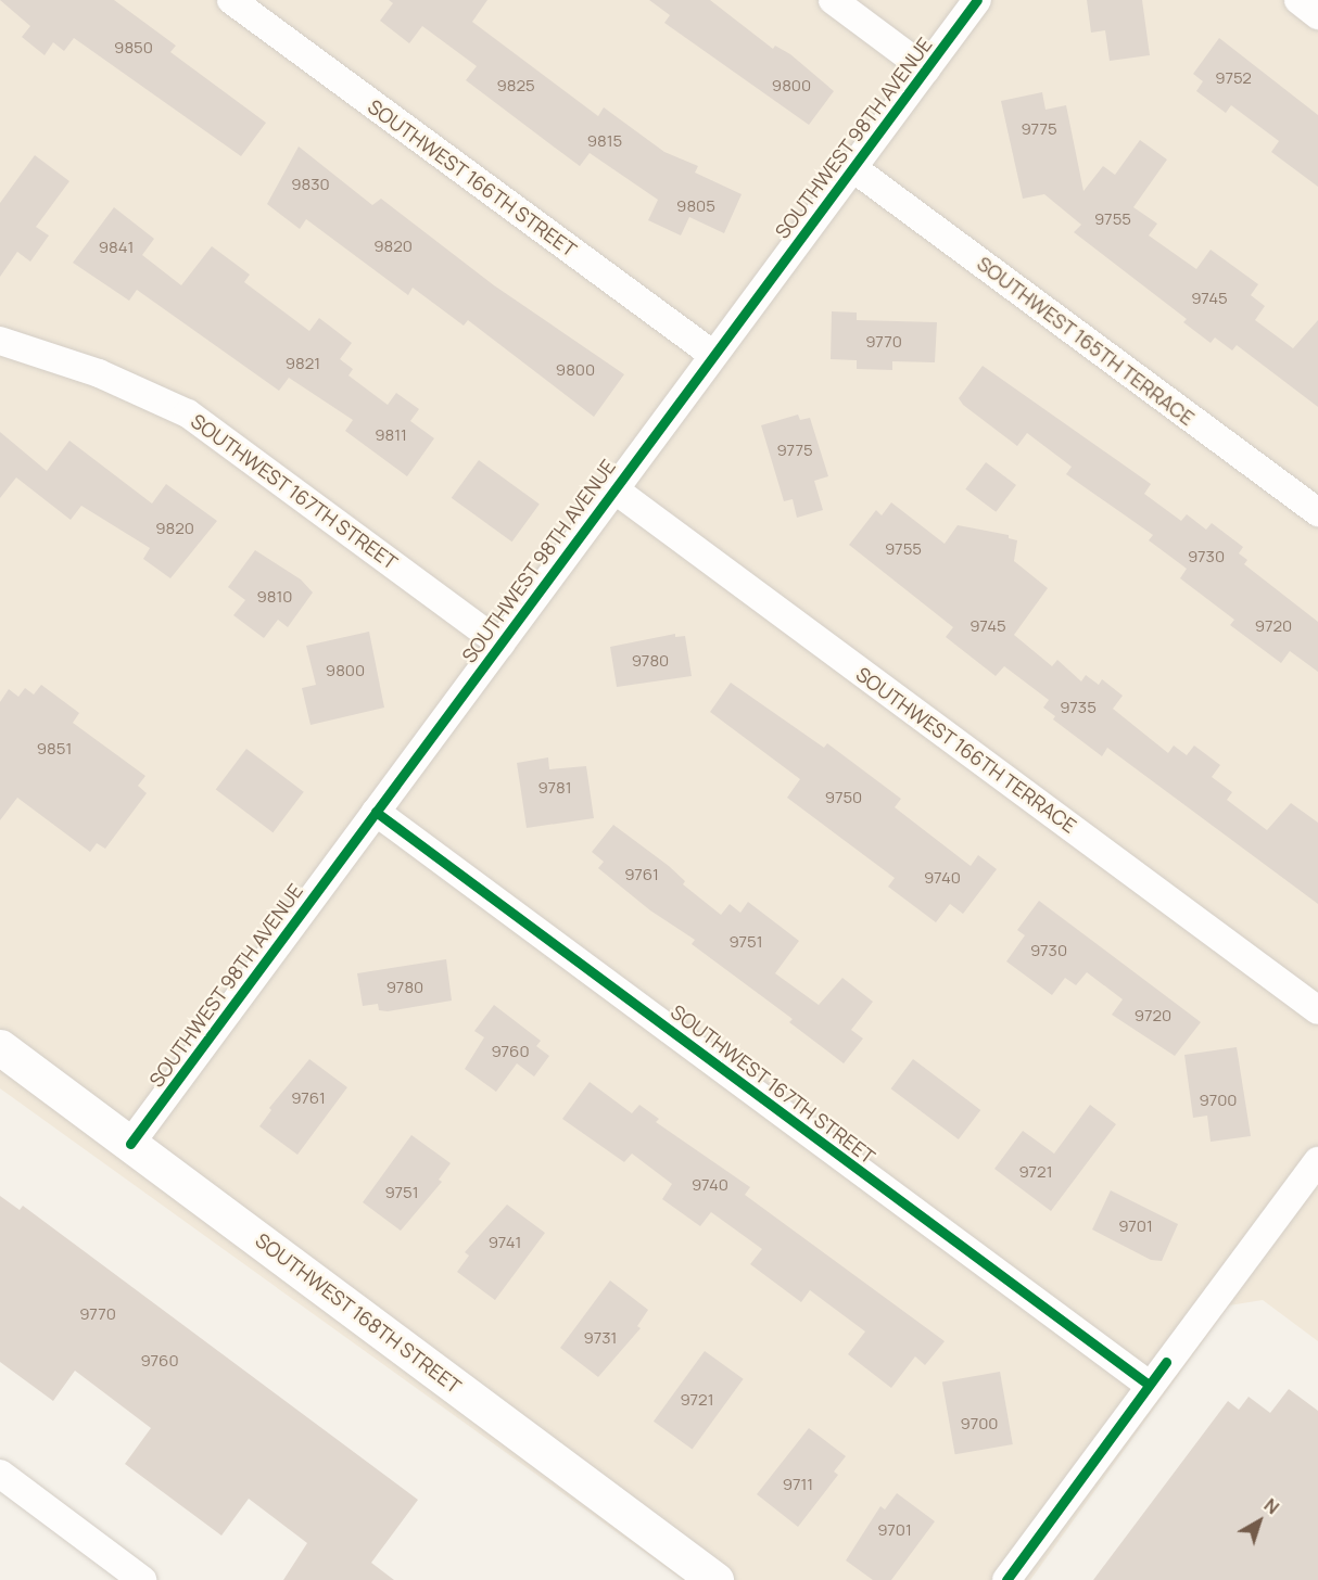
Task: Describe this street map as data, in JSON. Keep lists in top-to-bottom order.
{
  "streets": {
    "street": [
      "SOUTHWEST 98TH AVENUE",
      "SOUTHWEST 166TH STREET",
      "SOUTHWEST 165TH TERRACE",
      "SOUTHWEST 167TH STREET",
      "SOUTHWEST 166TH TERRACE",
      "SOUTHWEST 168TH STREET"
    ]
  },
  "crossings": [
    ["SOUTHWEST 98TH AVENUE", "SOUTHWEST 166TH STREET"],
    ["SOUTHWEST 98TH AVENUE", "SOUTHWEST 165TH TERRACE"],
    ["SOUTHWEST 98TH AVENUE", "SOUTHWEST 167TH STREET"],
    ["SOUTHWEST 98TH AVENUE", "SOUTHWEST 166TH TERRACE"],
    ["SOUTHWEST 98TH AVENUE", "SOUTHWEST 168TH STREET"]
  ],
  "house_numbers": [
    "9850",
    "9752",
    "9825",
    "9800",
    "9775",
    "9815",
    "9830",
    "9805",
    "9755",
    "9820",
    "9841",
    "9745",
    "9770",
    "9821",
    "9800",
    "9811",
    "9775",
    "9820",
    "9755",
    "9730",
    "9810",
    "9745",
    "9720",
    "9780",
    "9800",
    "9735",
    "9851",
    "9781",
    "9750",
    "9761",
    "9740",
    "9751",
    "9730",
    "9780",
    "9720",
    "9760",
    "9761",
    "9700",
    "9721",
    "9740",
    "9751",
    "9701",
    "9741",
    "9770",
    "9731",
    "9760",
    "9721",
    "9700",
    "9711",
    "9701"
  ],
  "north": "top right"
}
